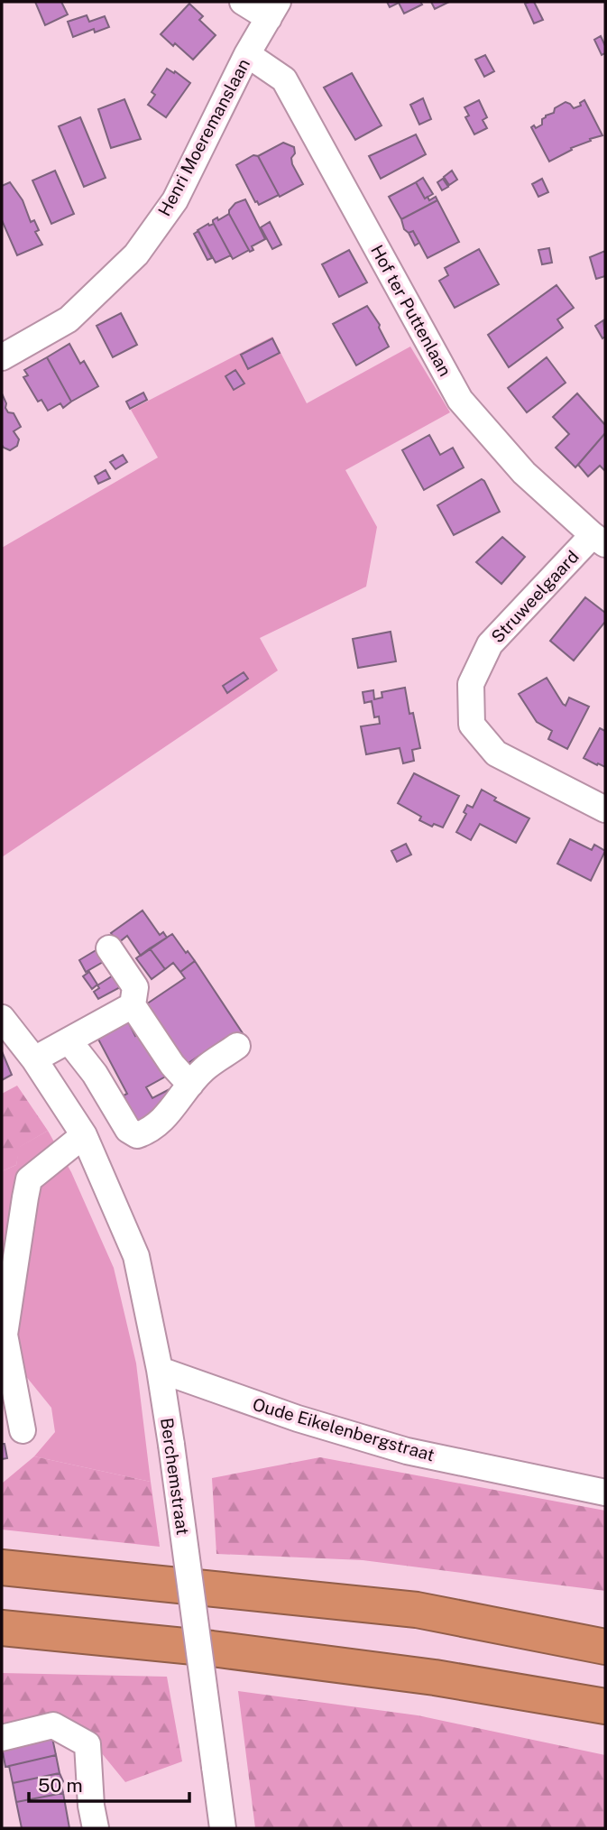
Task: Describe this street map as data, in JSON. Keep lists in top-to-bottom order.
{
  "streets": {
    "street": [
      "Henri Moeremanslaan",
      "Hof ter Puttenlaan",
      "Struweelgaard",
      "Oude Eikelenbergstraat",
      "Berchemstraat"
    ]
  },
  "crossings": [
    ["Henri Moeremanslaan", "Hof ter Puttenlaan"],
    ["Hof ter Puttenlaan", "Struweelgaard"],
    ["Oude Eikelenbergstraat", "Berchemstraat"]
  ],
  "scale_bar": "50 m"
}
